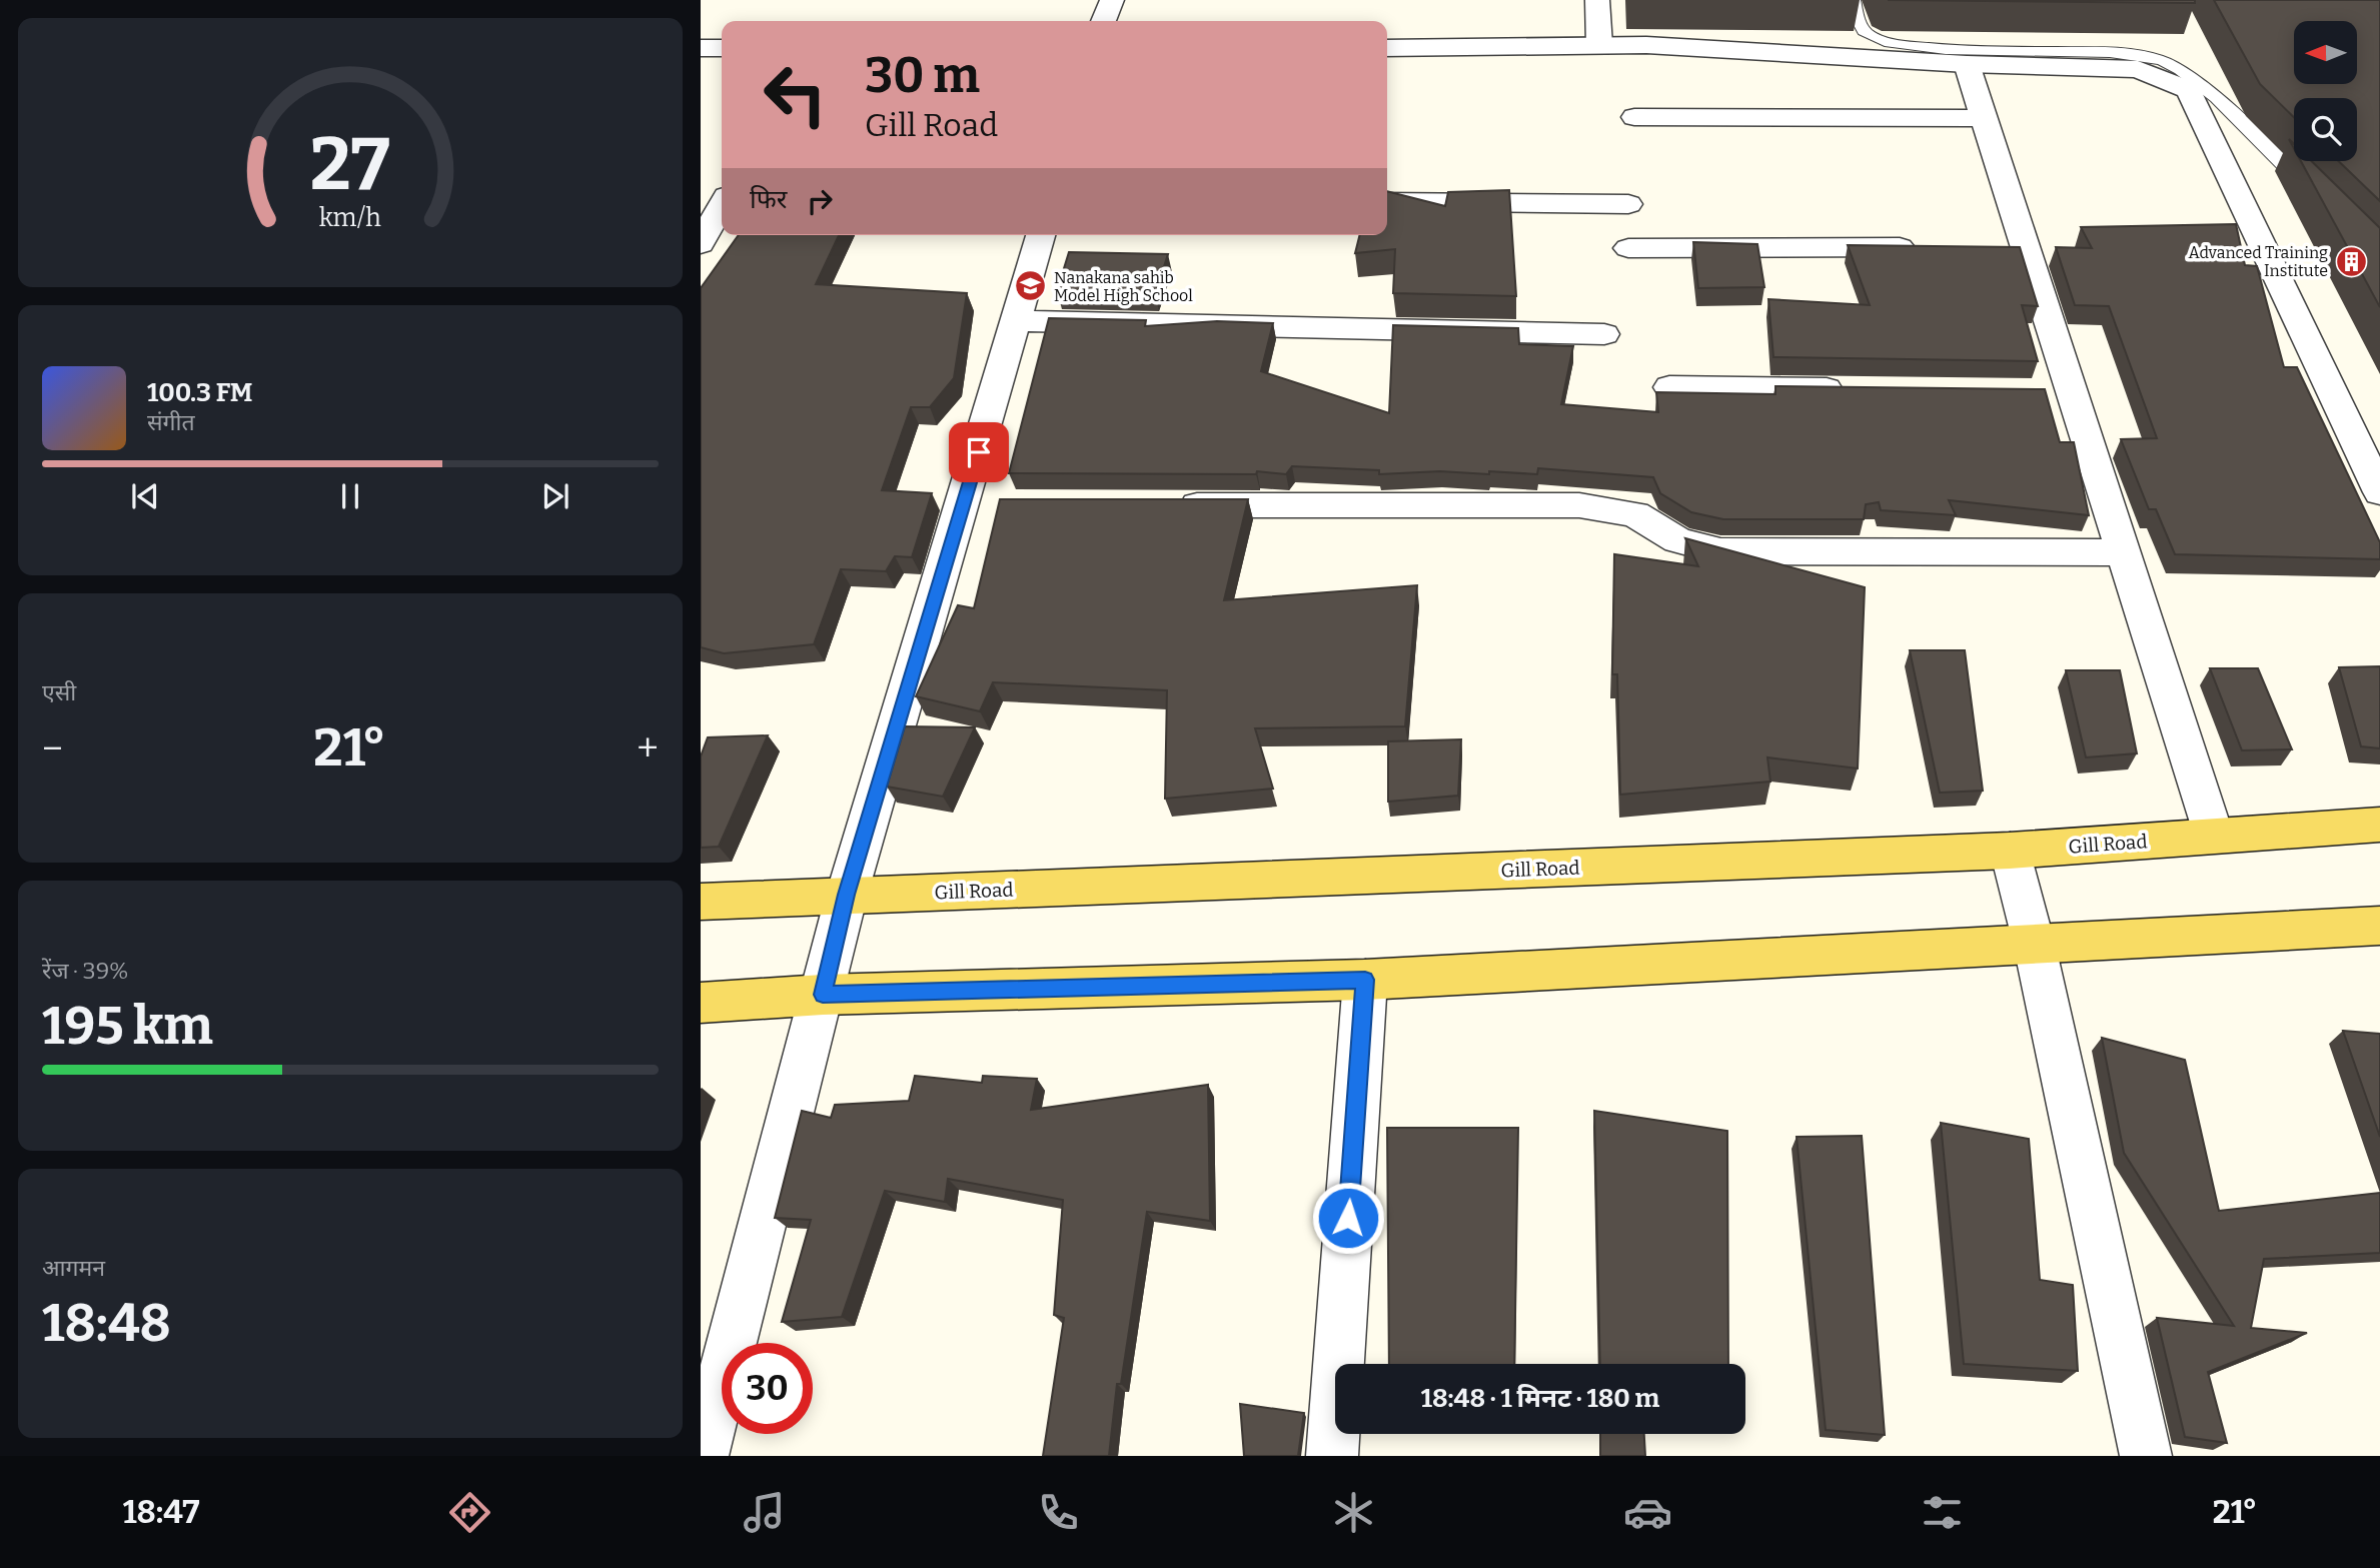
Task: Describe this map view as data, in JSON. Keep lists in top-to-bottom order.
{
  "streets": {
    "main road": ["Gill Road"]
  },
  "places": {
    "building": ["Advanced Training Institute"],
    "school or university": ["Nanakana sahib Model High School"]
  },
  "north": "left",
  "page": {
    "turn": ["30 m", "Gill Road"],
    "then": "फिर",
    "song": ["100.3 FM", "संगीत"],
    "tile": [
      "एसी",
      ["रेंज · 39%", "195 km"],
      ["आगमन", "18:48"]
    ],
    "heat": ["−", "21°", "+"],
    "limit": "30",
    "trip": "18:48 · 1 मिनट · 180 m",
    "tabs": ["18:47", "21°"],
    "gauge": ["27", "km/h"]
  }
}
